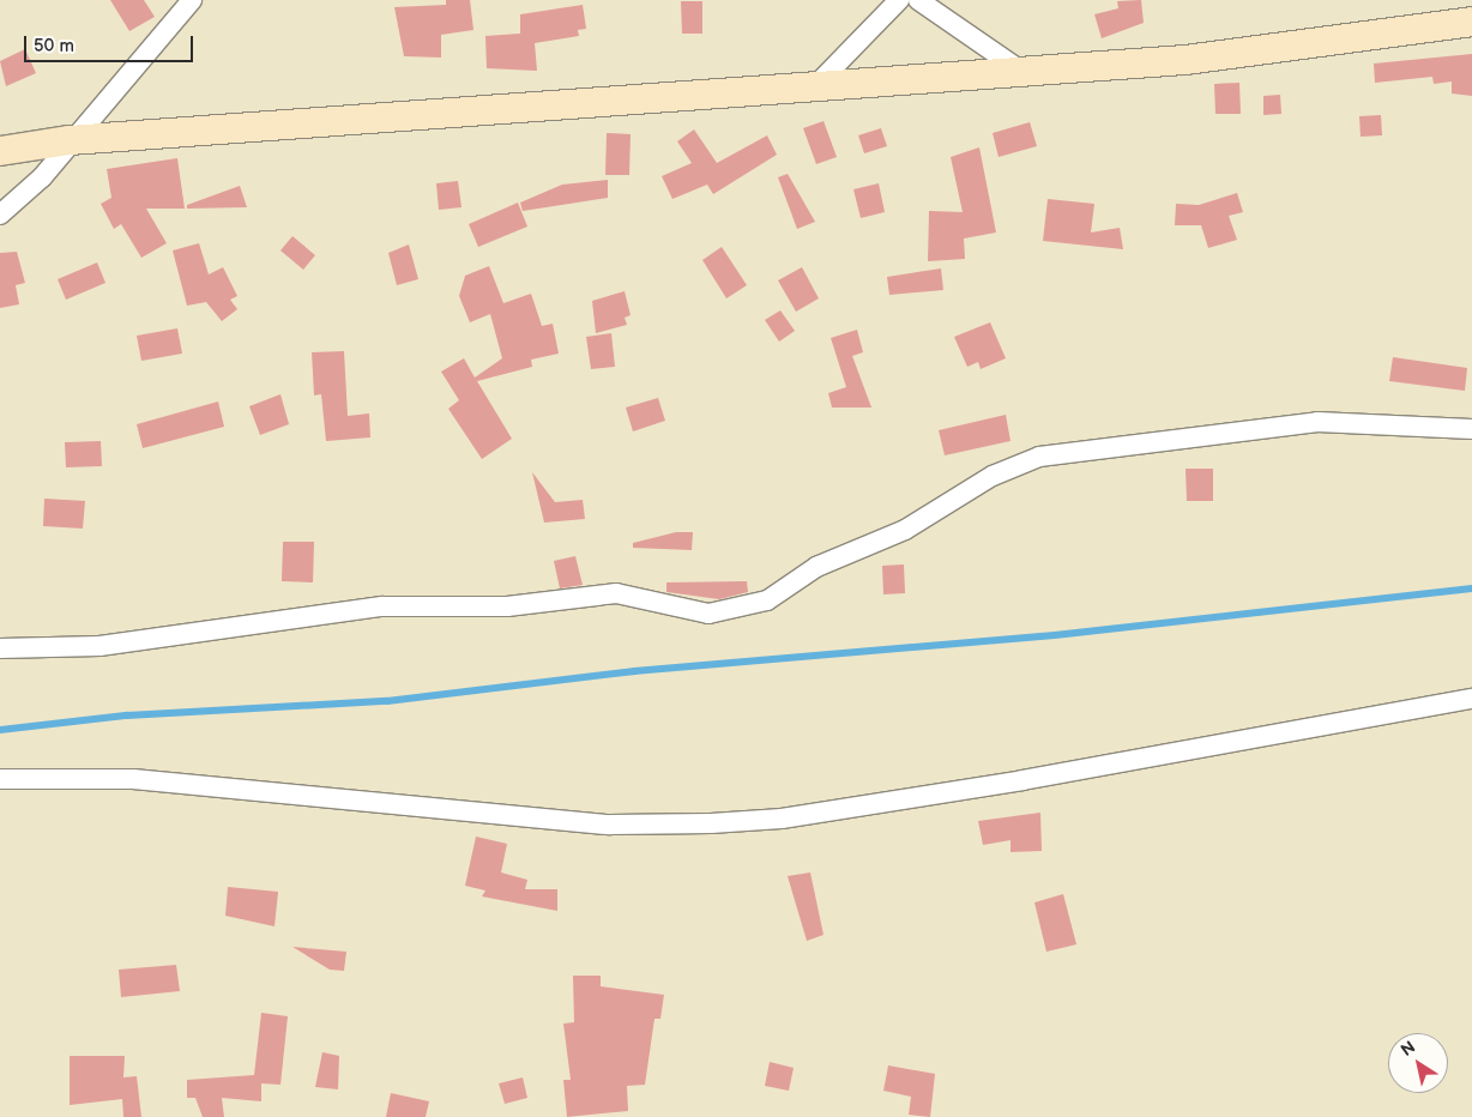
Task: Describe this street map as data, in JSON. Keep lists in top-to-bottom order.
{
  "scale_bar": "50 m",
  "north": "top left"
}
